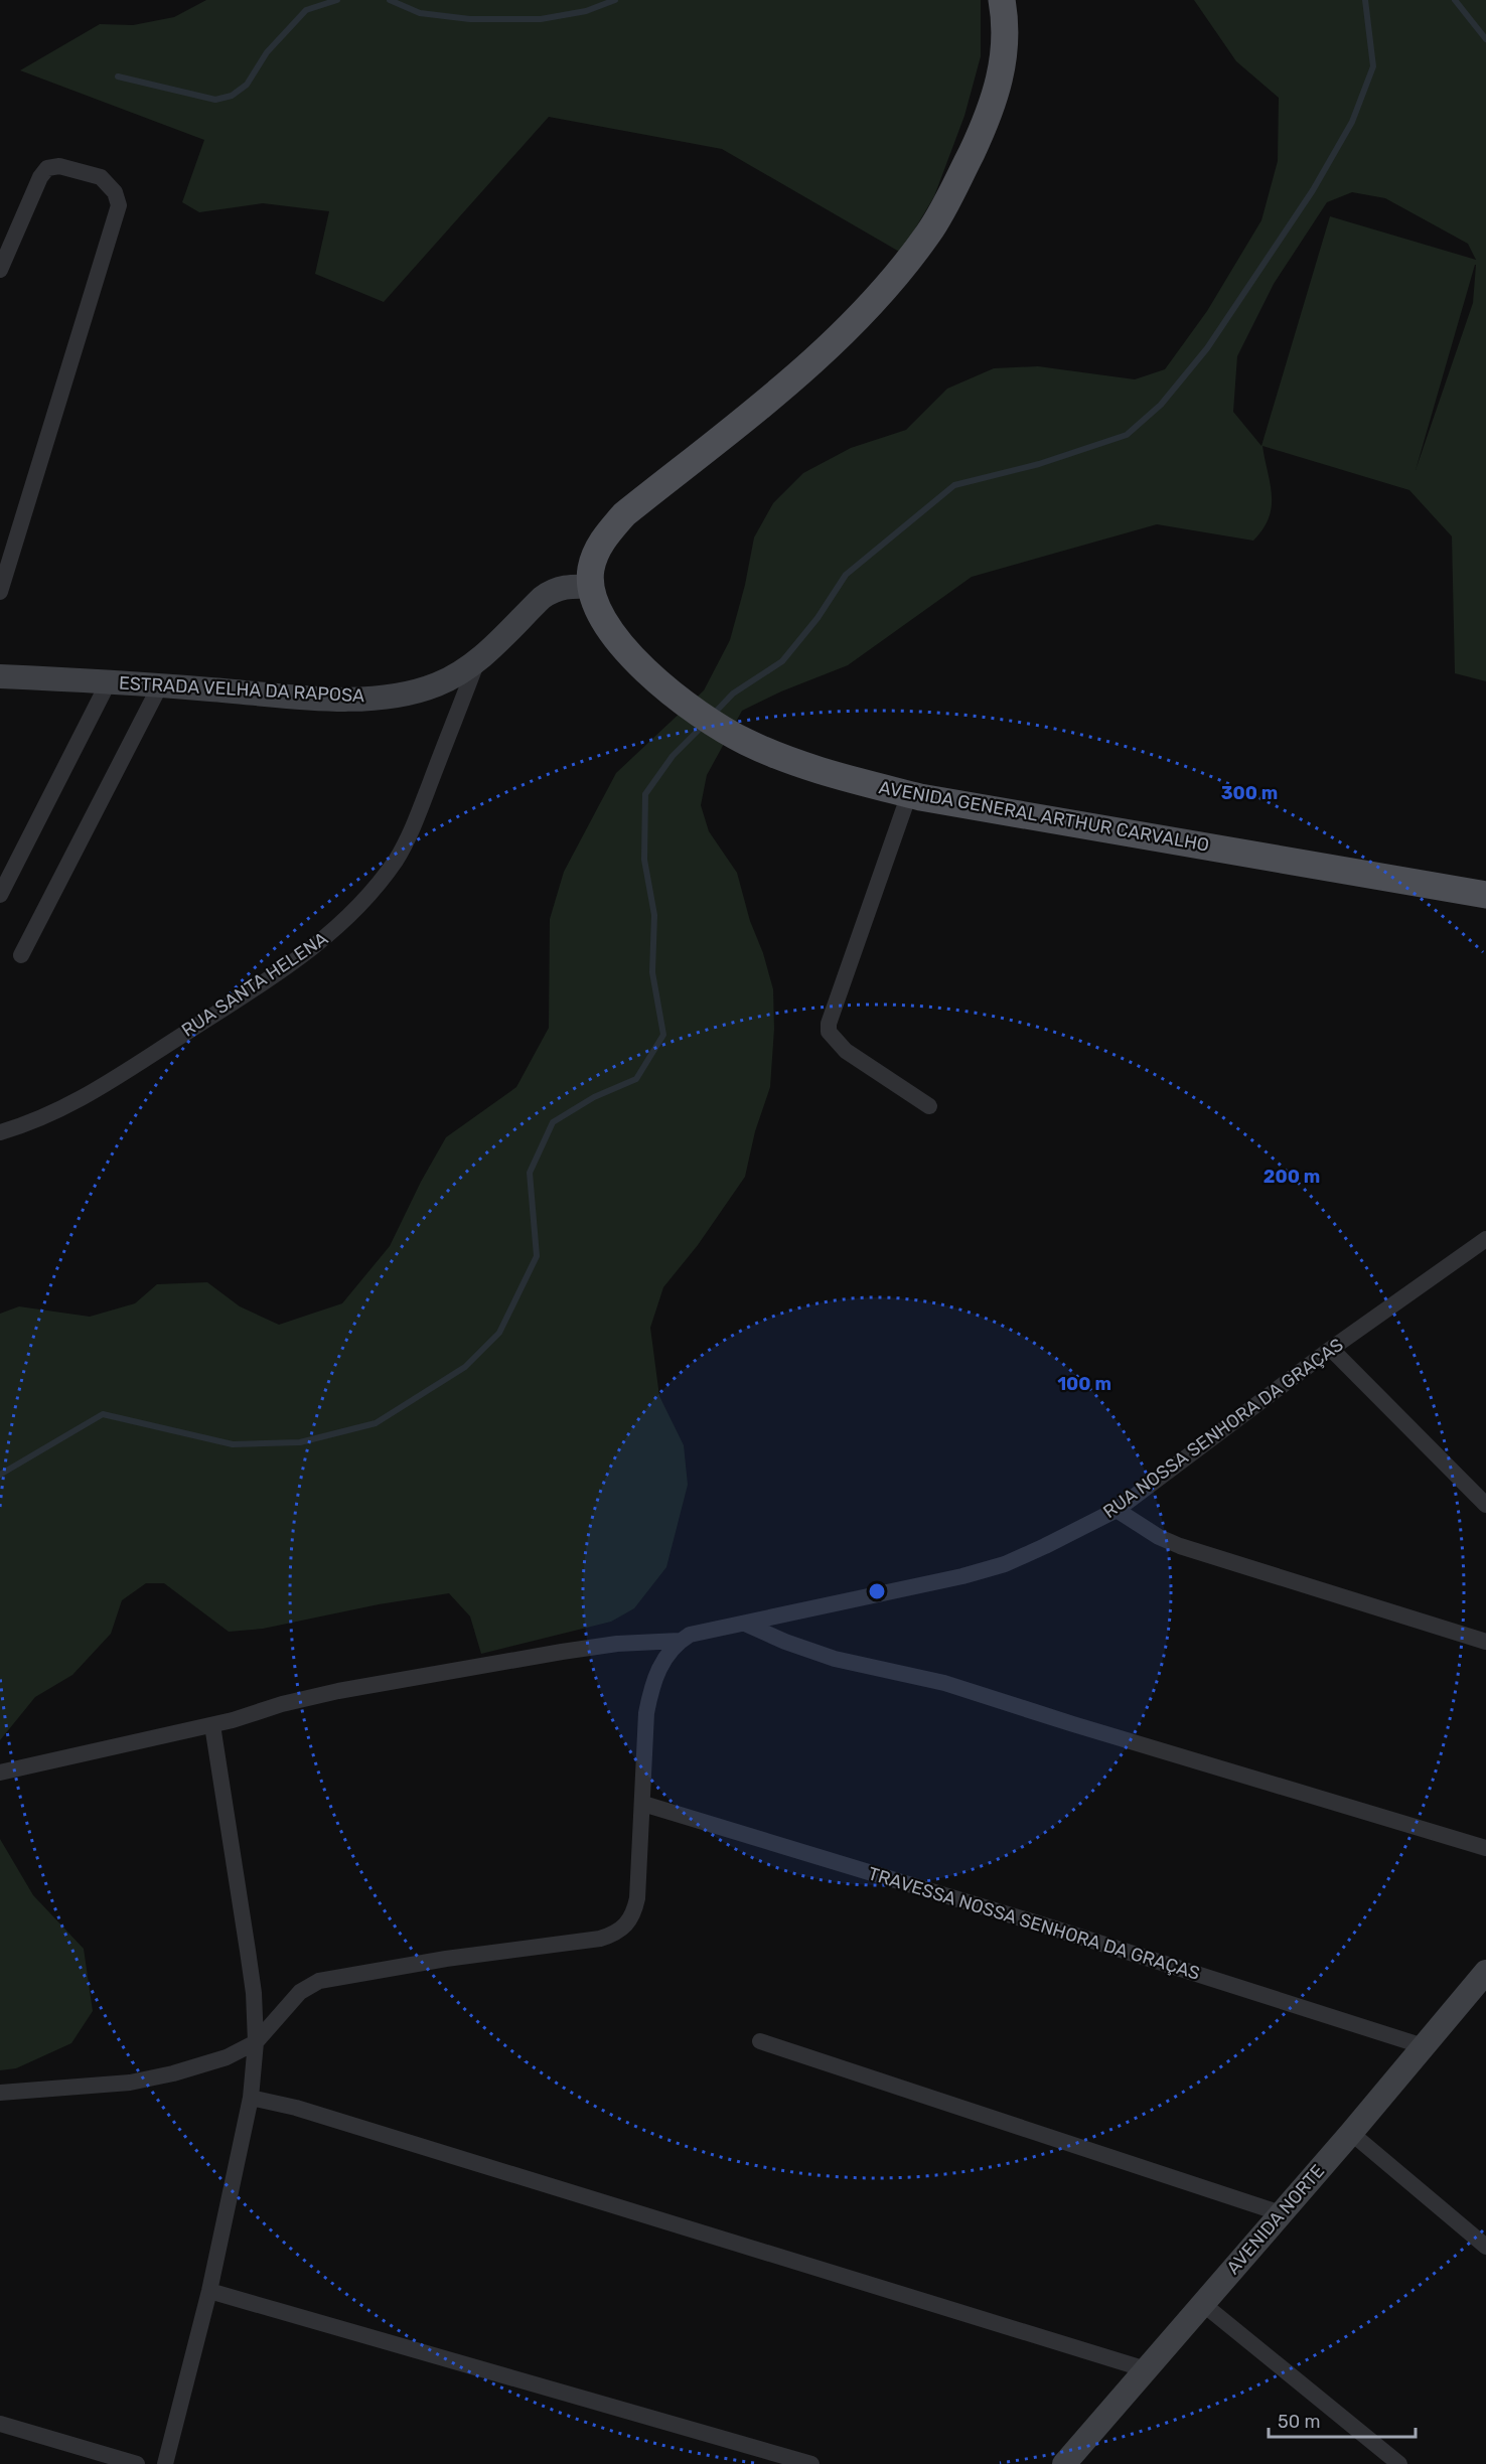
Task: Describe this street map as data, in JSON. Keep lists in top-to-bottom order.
{
  "streets": {
    "main road": ["ESTRADA VELHA DA RAPOSA", "AVENIDA GENERAL ARTHUR CARVALHO", "AVENIDA NORTE"],
    "street": ["RUA SANTA HELENA", "RUA NOSSA SENHORA DA GRAÇAS", "TRAVESSA NOSSA SENHORA DA GRAÇAS"]
  },
  "crossings": [
    ["ESTRADA VELHA DA RAPOSA", "AVENIDA GENERAL ARTHUR CARVALHO"],
    ["ESTRADA VELHA DA RAPOSA", "RUA SANTA HELENA"],
    ["TRAVESSA NOSSA SENHORA DA GRAÇAS", "AVENIDA NORTE"]
  ],
  "scale_bar": "50 m",
  "rings": ["300 m", "200 m", "100 m"]
}
